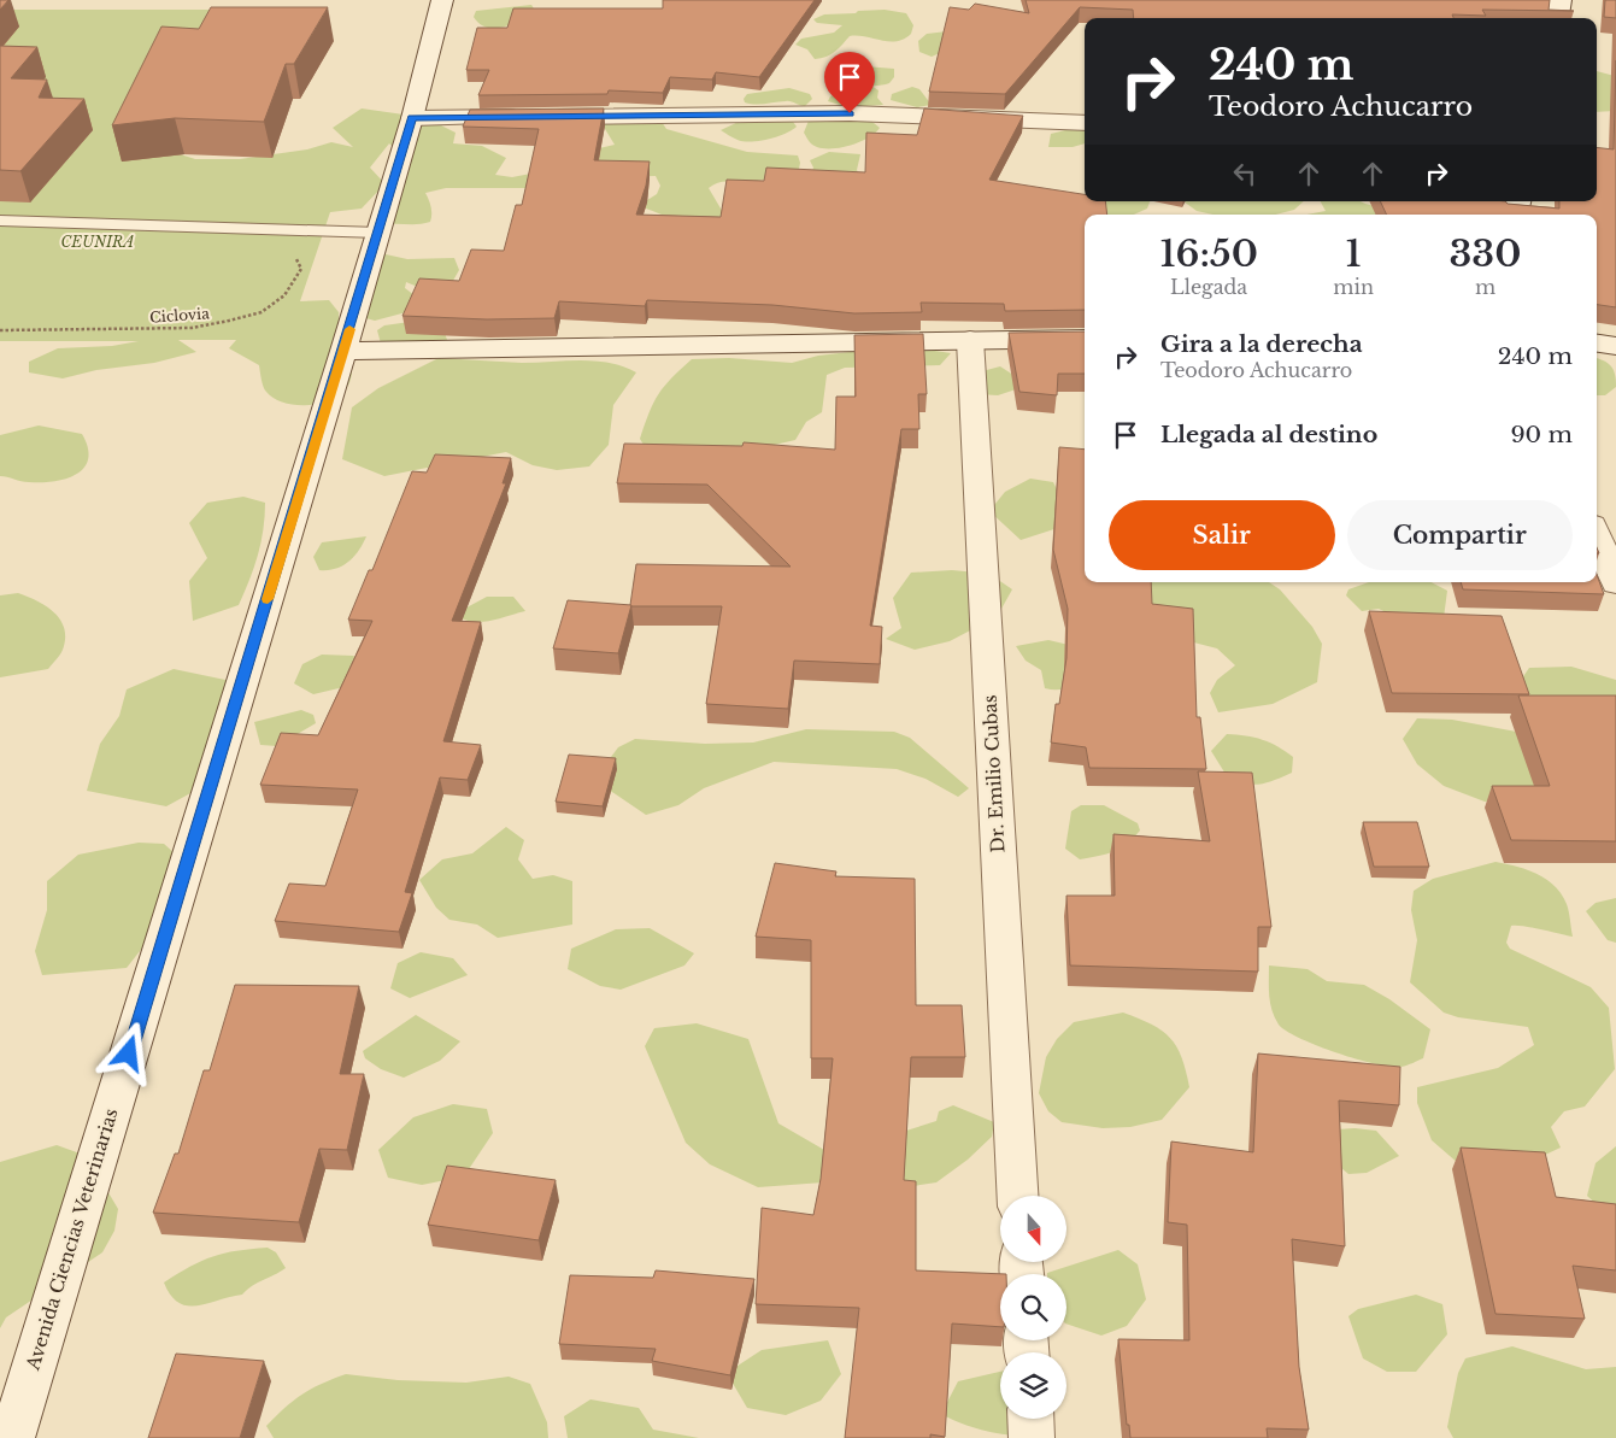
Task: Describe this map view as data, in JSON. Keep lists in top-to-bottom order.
{
  "streets": {
    "street": ["Dr. Emilio Cubas", "Avenida Ciencias Veterinarias"],
    "path": ["Ciclovia"]
  },
  "parks": ["CEUNIRA"],
  "north": "bottom",
  "page": {
    "turn": ["240 m", "Teodoro Achucarro"],
    "eta": [
      "16:50",
      "Llegada",
      "1",
      "min",
      "330",
      "m"
    ],
    "list": [
      {
        "name": "Gira a la derecha",
        "note": "Teodoro Achucarro",
        "value": "240 m"
      },
      {
        "name": "Llegada al destino",
        "value": "90 m"
      }
    ],
    "buttons": ["Salir", "Compartir"]
  }
}
